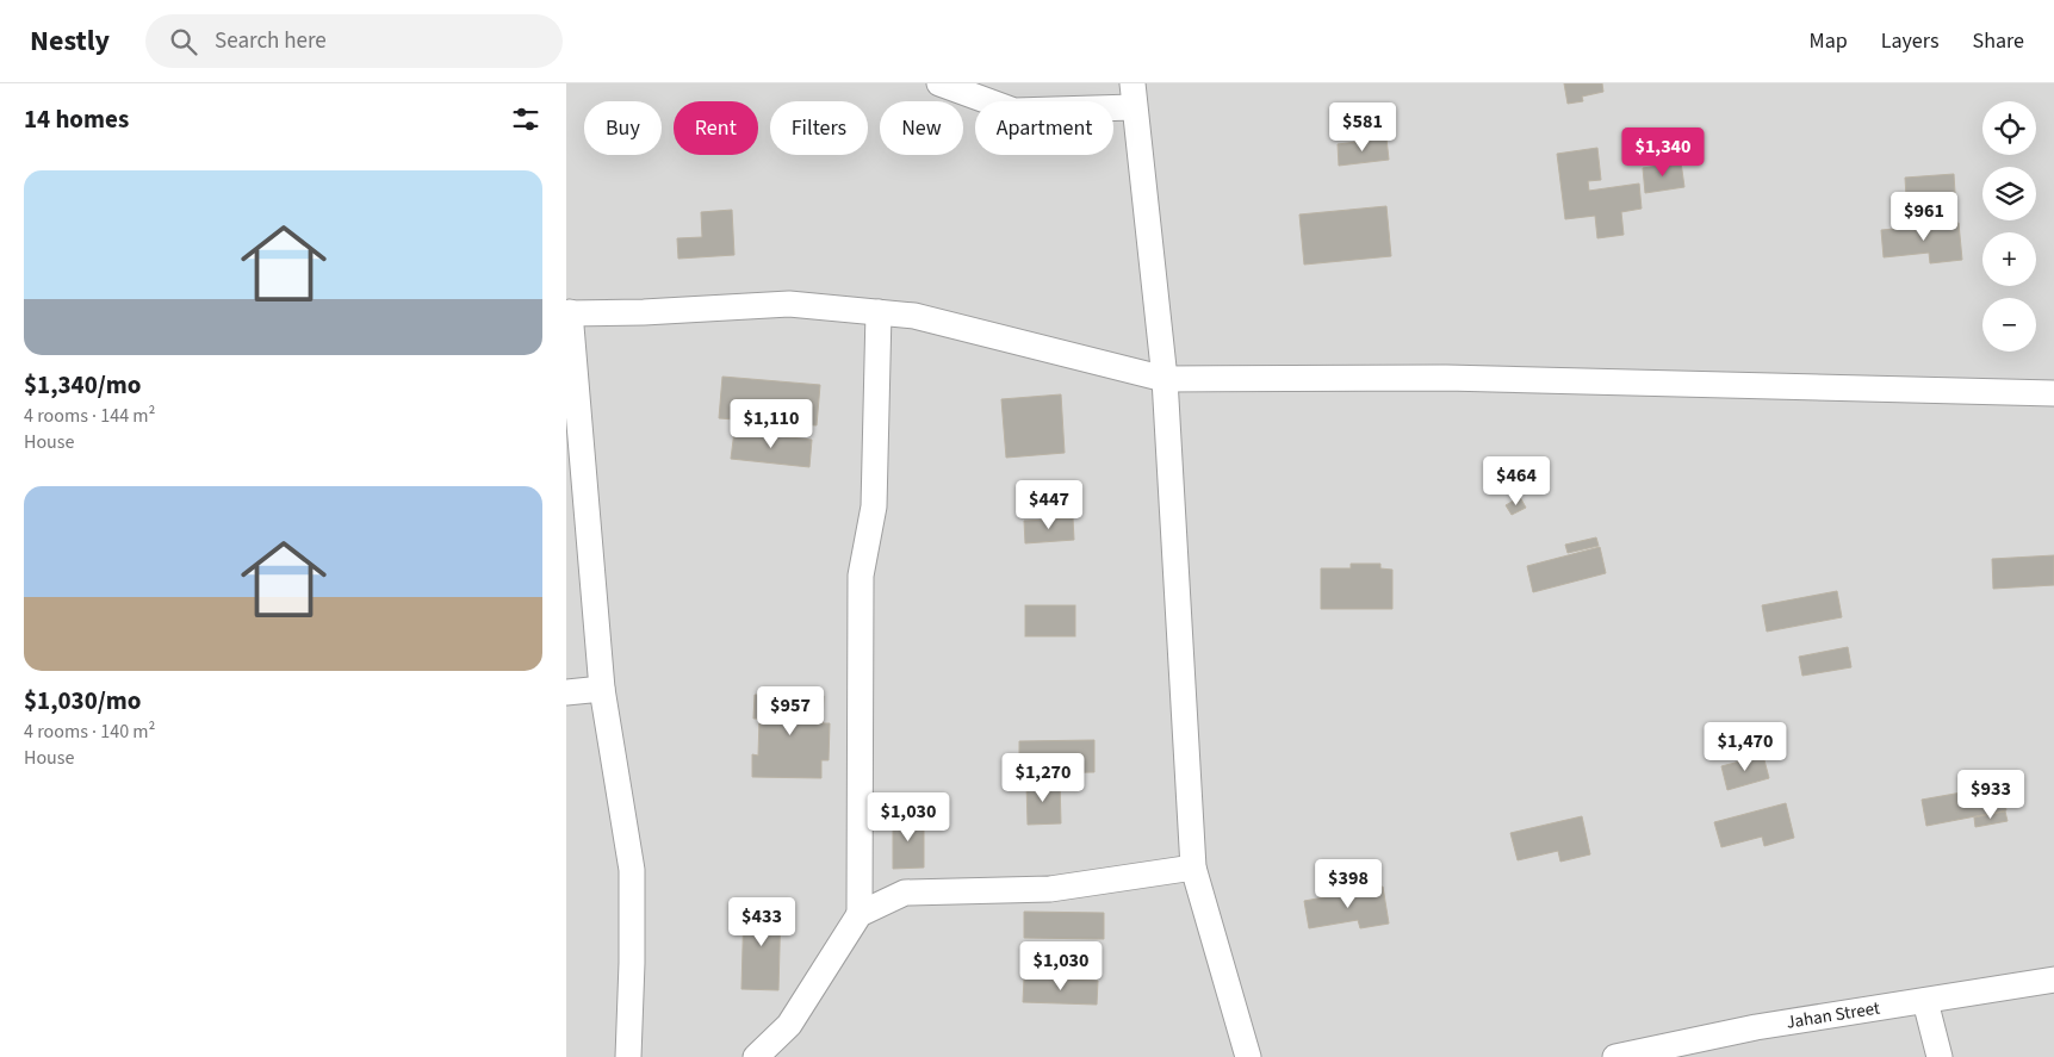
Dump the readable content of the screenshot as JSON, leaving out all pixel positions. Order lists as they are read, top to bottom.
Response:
{
  "streets": {
    "street": ["Jahan Street"]
  },
  "page": {
    "header": "Nestly",
    "search": "Search here",
    "nav": ["Map", "Layers", "Share"],
    "heading": "14 homes",
    "map_buttons": ["+", "−"],
    "chip": [
      "Buy",
      "Rent",
      "Filters",
      "New",
      "Apartment"
    ],
    "price": [
      "$581",
      "$1,340",
      "$961",
      "$1,110",
      "$464",
      "$447",
      "$957",
      "$1,470",
      "$1,270",
      "$933",
      "$1,030",
      "$398",
      "$433",
      "$1,030"
    ],
    "list": [
      {
        "name": "$1,340/mo",
        "note": "4 rooms · 144 m² · House"
      },
      {
        "name": "$1,030/mo",
        "note": "4 rooms · 140 m² · House"
      }
    ]
  }
}
